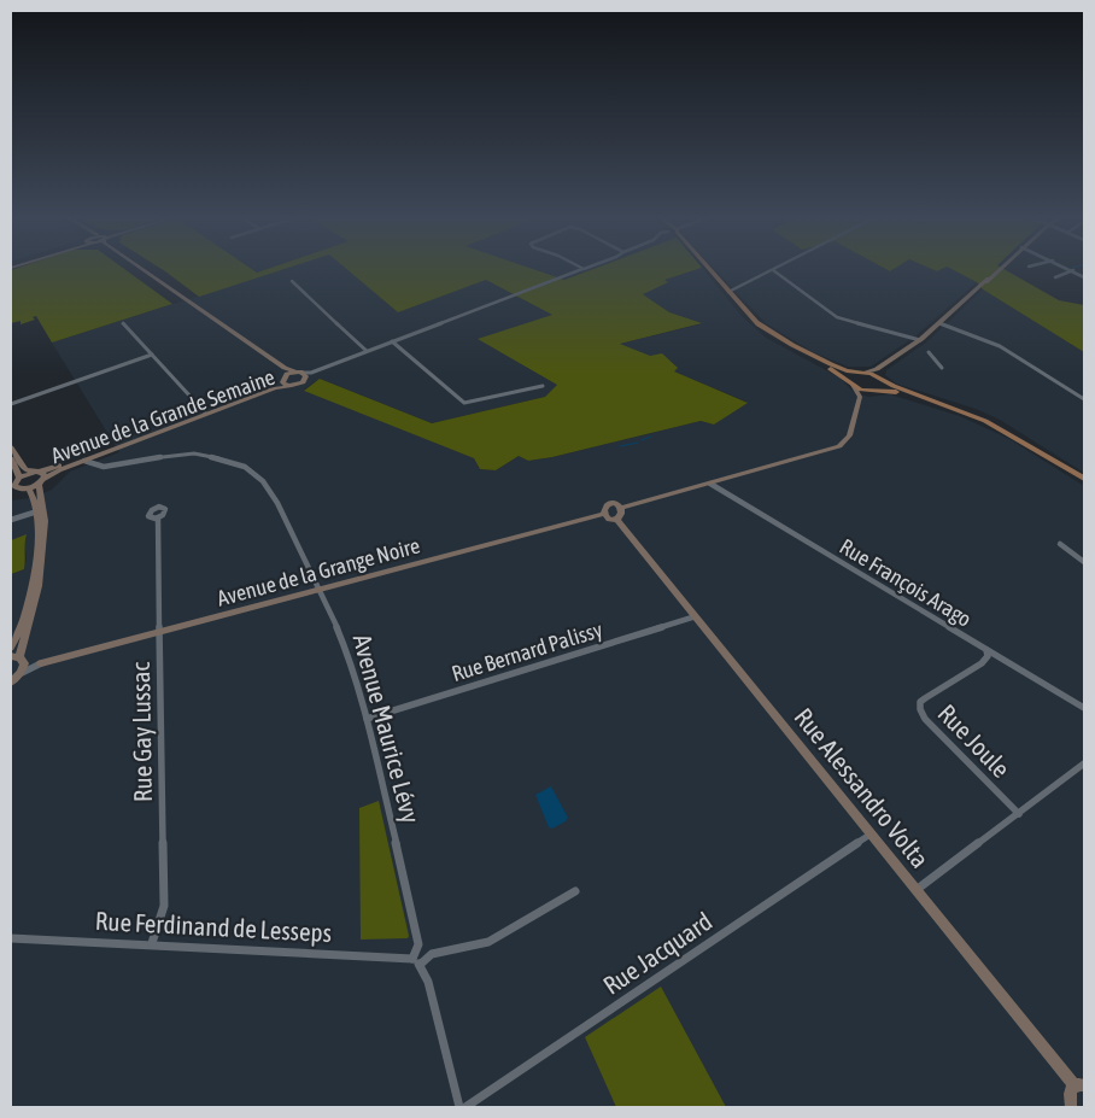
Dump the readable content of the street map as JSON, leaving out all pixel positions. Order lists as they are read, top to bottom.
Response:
{
  "streets": {
    "main road": ["Avenue de la Grande Semaine", "Avenue de la Grange Noire", "Rue Alessandro Volta"],
    "street": [
      "Rue François Arago",
      "Rue Bernard Palissy",
      "Avenue Maurice Lévy",
      "Rue Gay Lussac",
      "Rue Joule",
      "Rue Ferdinand de Lesseps",
      "Rue Jacquard"
    ]
  },
  "crossings": [
    ["Avenue de la Grande Semaine", "Avenue Maurice Lévy"],
    ["Avenue de la Grange Noire", "Avenue Maurice Lévy"],
    ["Avenue de la Grange Noire", "Rue Gay Lussac"],
    ["Avenue de la Grange Noire", "Rue Alessandro Volta"],
    ["Rue François Arago", "Rue Joule"],
    ["Rue Bernard Palissy", "Avenue Maurice Lévy"],
    ["Rue Bernard Palissy", "Rue Alessandro Volta"],
    ["Avenue Maurice Lévy", "Rue Ferdinand de Lesseps"],
    ["Rue Gay Lussac", "Rue Ferdinand de Lesseps"],
    ["Rue Alessandro Volta", "Rue Jacquard"]
  ]
}
